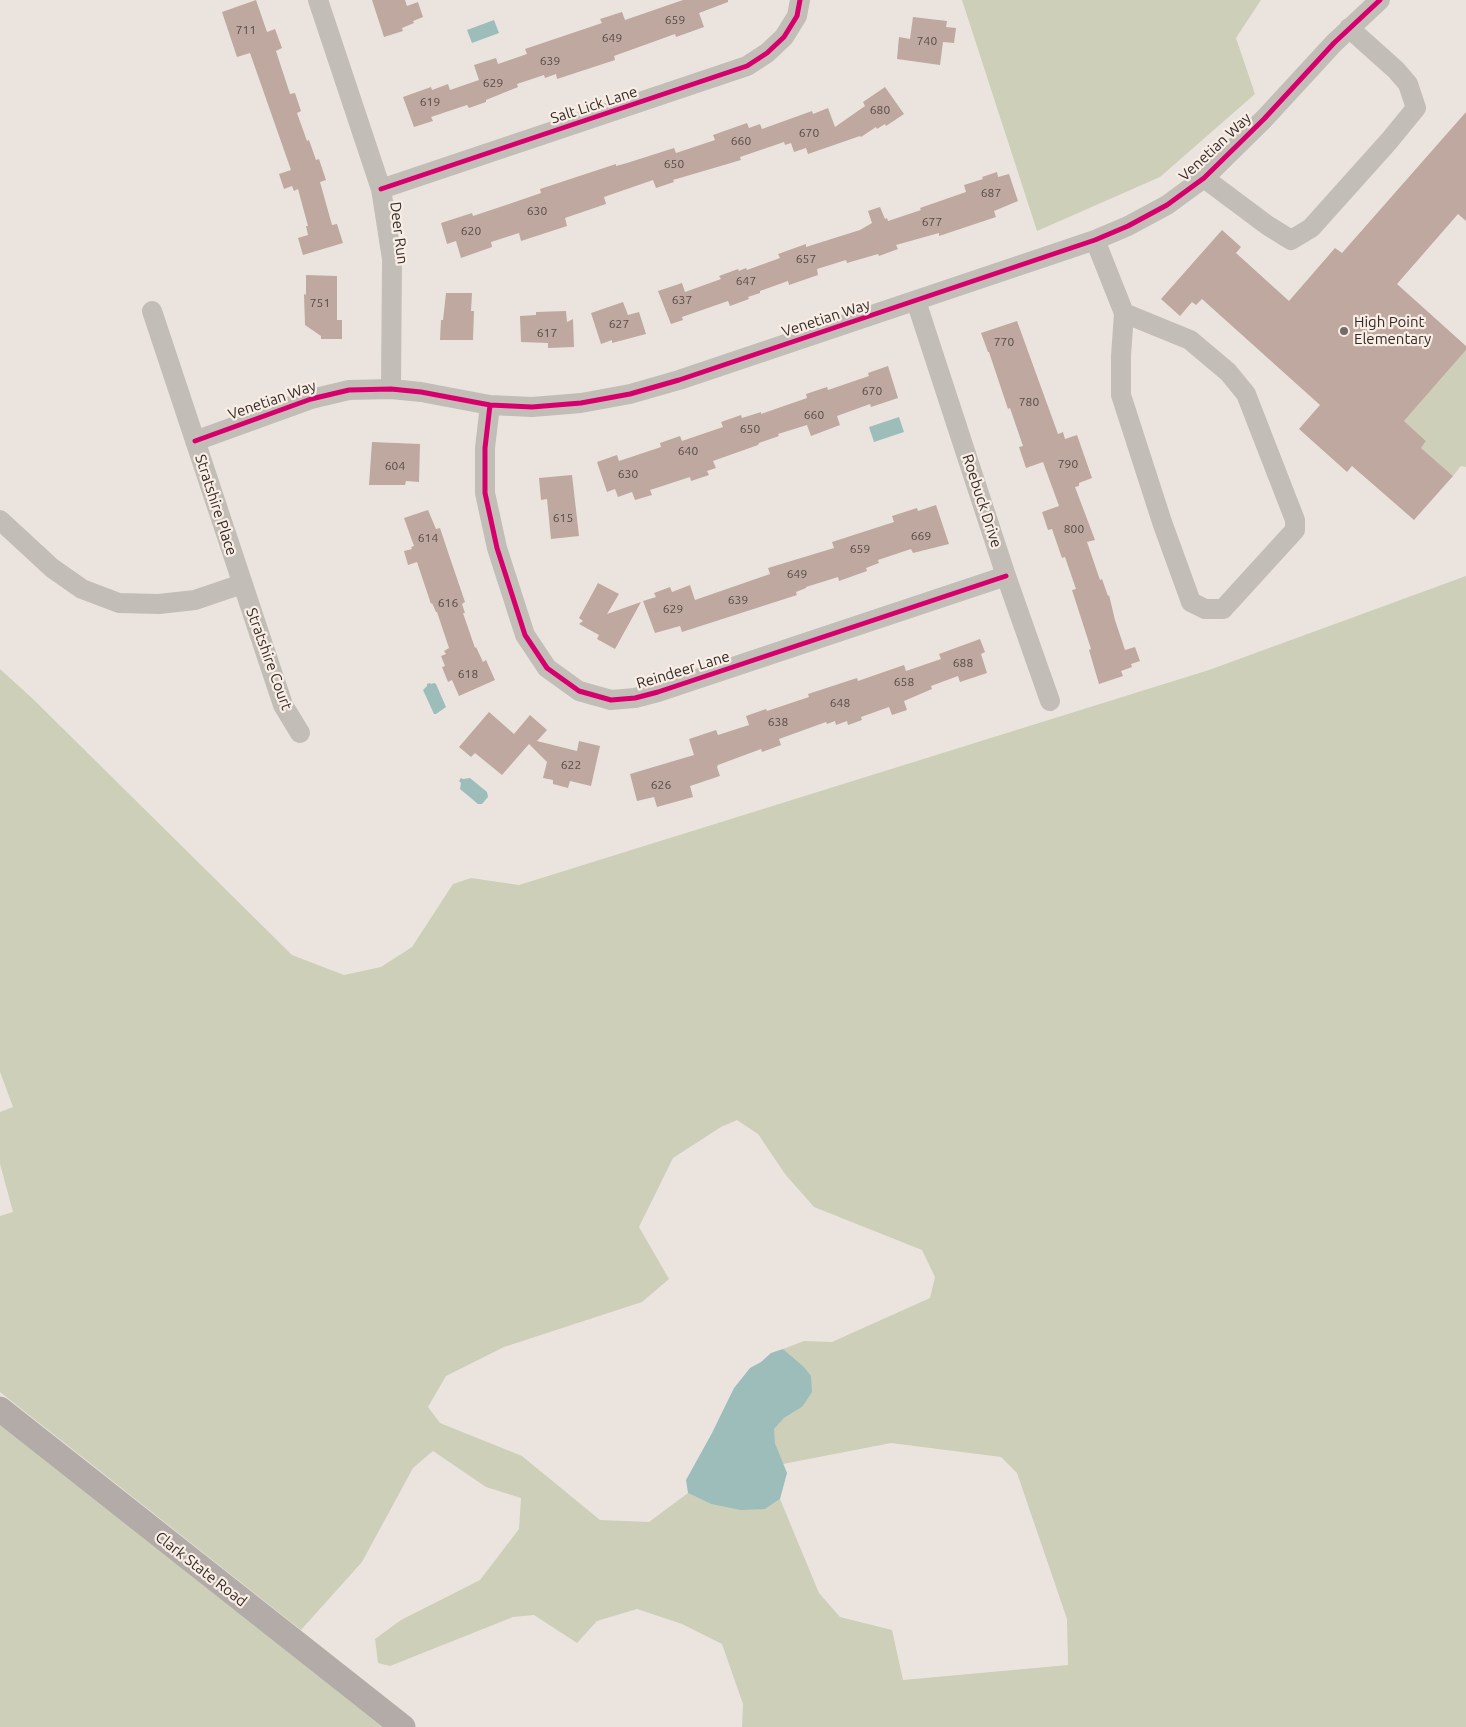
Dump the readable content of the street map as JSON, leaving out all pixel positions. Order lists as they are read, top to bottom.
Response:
{
  "streets": {
    "main road": ["Clark State Road"],
    "street": [
      "Salt Lick Lane",
      "Venetian Way",
      "Deer Run",
      "Roebuck Drive",
      "Stratshire Place",
      "Stratshire Court",
      "Reindeer Lane"
    ]
  },
  "crossings": [
    ["Salt Lick Lane", "Deer Run"],
    ["Venetian Way", "Deer Run"],
    ["Venetian Way", "Roebuck Drive"],
    ["Venetian Way", "Stratshire Place"],
    ["Venetian Way", "Reindeer Lane"],
    ["Roebuck Drive", "Reindeer Lane"],
    ["Stratshire Place", "Stratshire Court"]
  ],
  "places": ["High Point Elementary"],
  "house_numbers": [
    "659",
    "711",
    "649",
    "740",
    "639",
    "629",
    "619",
    "680",
    "670",
    "660",
    "650",
    "687",
    "630",
    "677",
    "620",
    "657",
    "647",
    "637",
    "751",
    "627",
    "617",
    "770",
    "670",
    "780",
    "660",
    "650",
    "640",
    "790",
    "604",
    "630",
    "615",
    "800",
    "669",
    "614",
    "659",
    "649",
    "639",
    "616",
    "629",
    "688",
    "618",
    "658",
    "648",
    "638",
    "622",
    "626"
  ]
}
